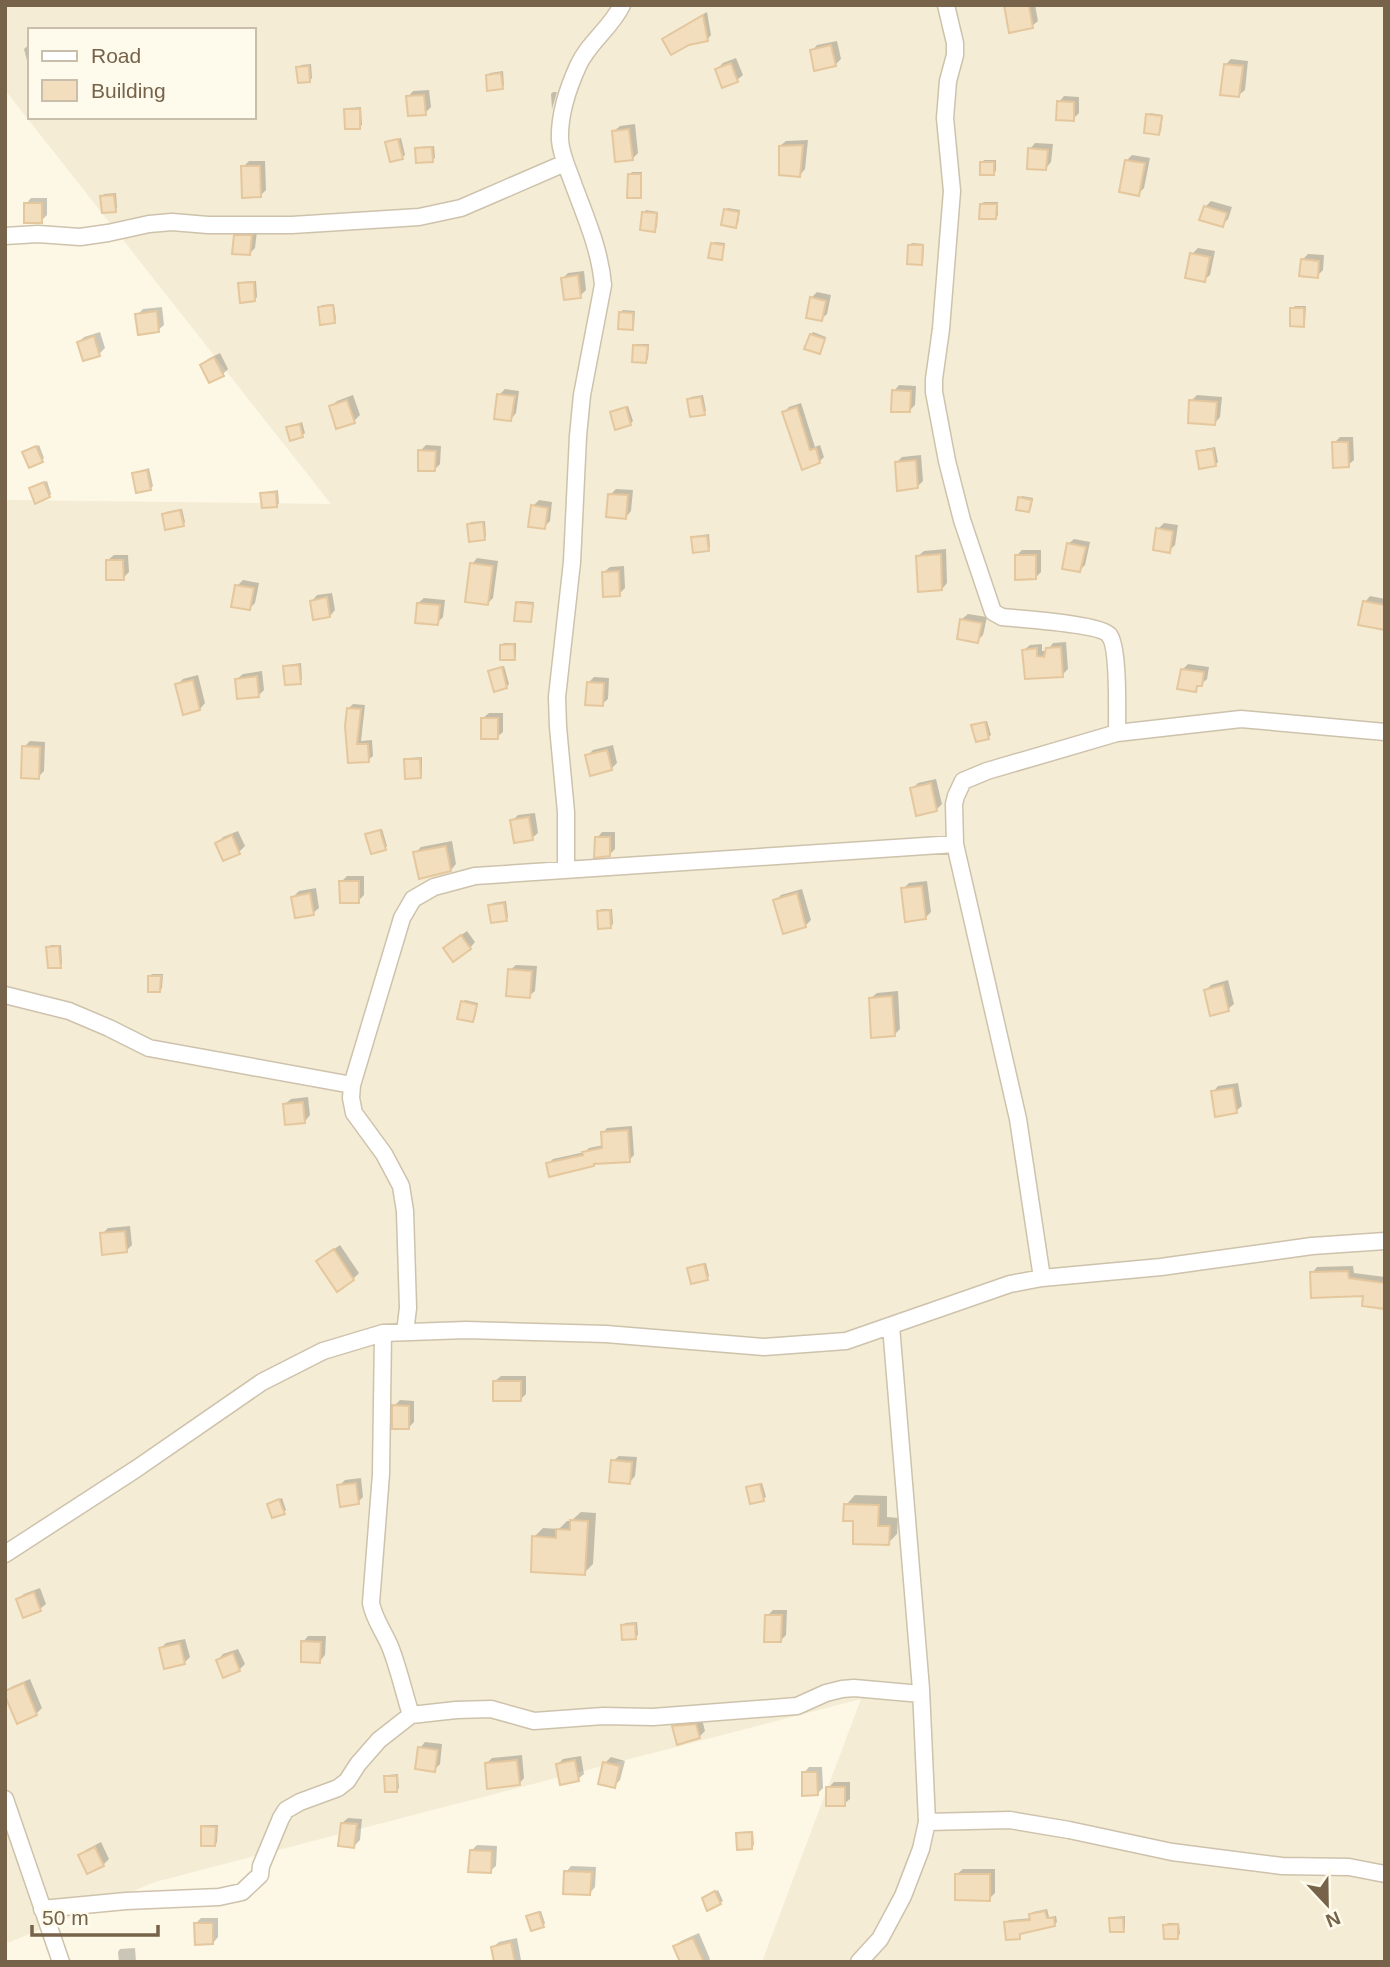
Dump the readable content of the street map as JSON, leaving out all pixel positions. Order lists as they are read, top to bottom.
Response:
{
  "legend": ["Road", "Building"],
  "scale_bar": "50 m",
  "north": "bottom"
}
